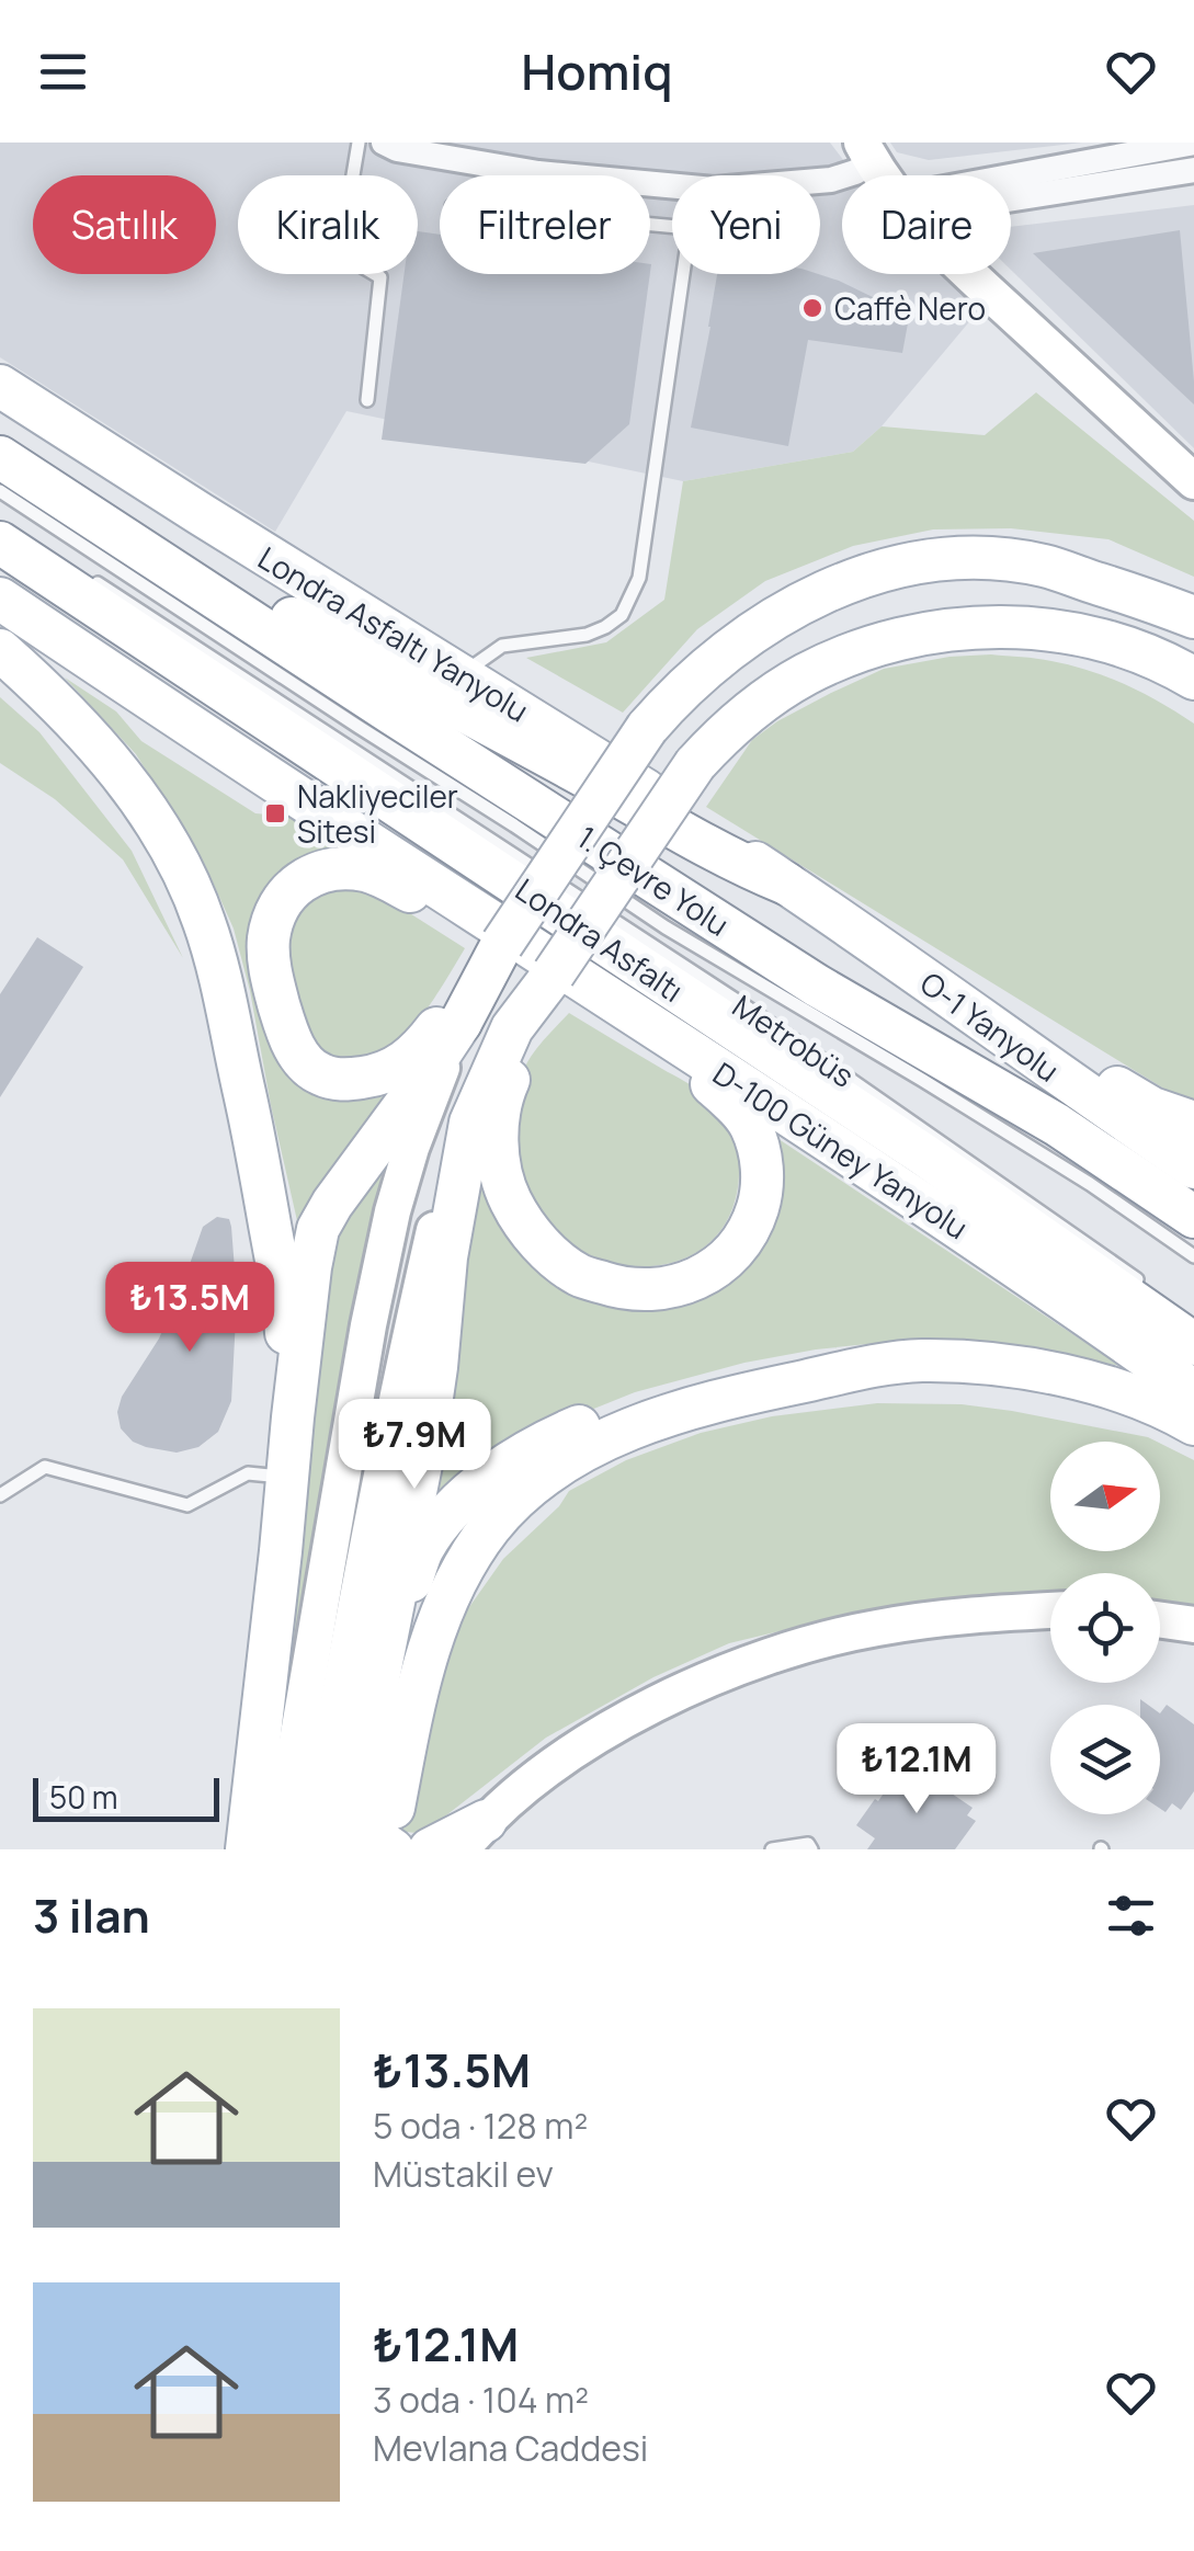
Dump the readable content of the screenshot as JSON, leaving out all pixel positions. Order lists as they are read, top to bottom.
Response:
{
  "streets": {
    "main road": [
      "Londra Asfaltı Yanyolu",
      "1. Çevre Yolu",
      "Londra Asfaltı",
      "O-1 Yanyolu",
      "D-100 Güney Yanyolu"
    ],
    "lane": ["Metrobüs"]
  },
  "crossings": [
    ["Londra Asfaltı Yanyolu", "O-1 Yanyolu"]
  ],
  "places": {
    "other": ["Caffè Nero"],
    "transit": ["Nakliyeciler Sitesi"]
  },
  "scale_bar": "50 m",
  "north": "right",
  "page": {
    "header": "Homiq",
    "chip": [
      "Satılık",
      "Kiralık",
      "Filtreler",
      "Yeni",
      "Daire"
    ],
    "price": ["₺13.5M", "₺7.9M", "₺12.1M"],
    "scale": "50 m",
    "heading": "3 ilan",
    "list": [
      {
        "name": "₺13.5M",
        "note": "5 oda · 128 m² · Müstakil ev"
      },
      {
        "name": "₺12.1M",
        "note": "3 oda · 104 m² · Mevlana Caddesi"
      }
    ]
  }
}
